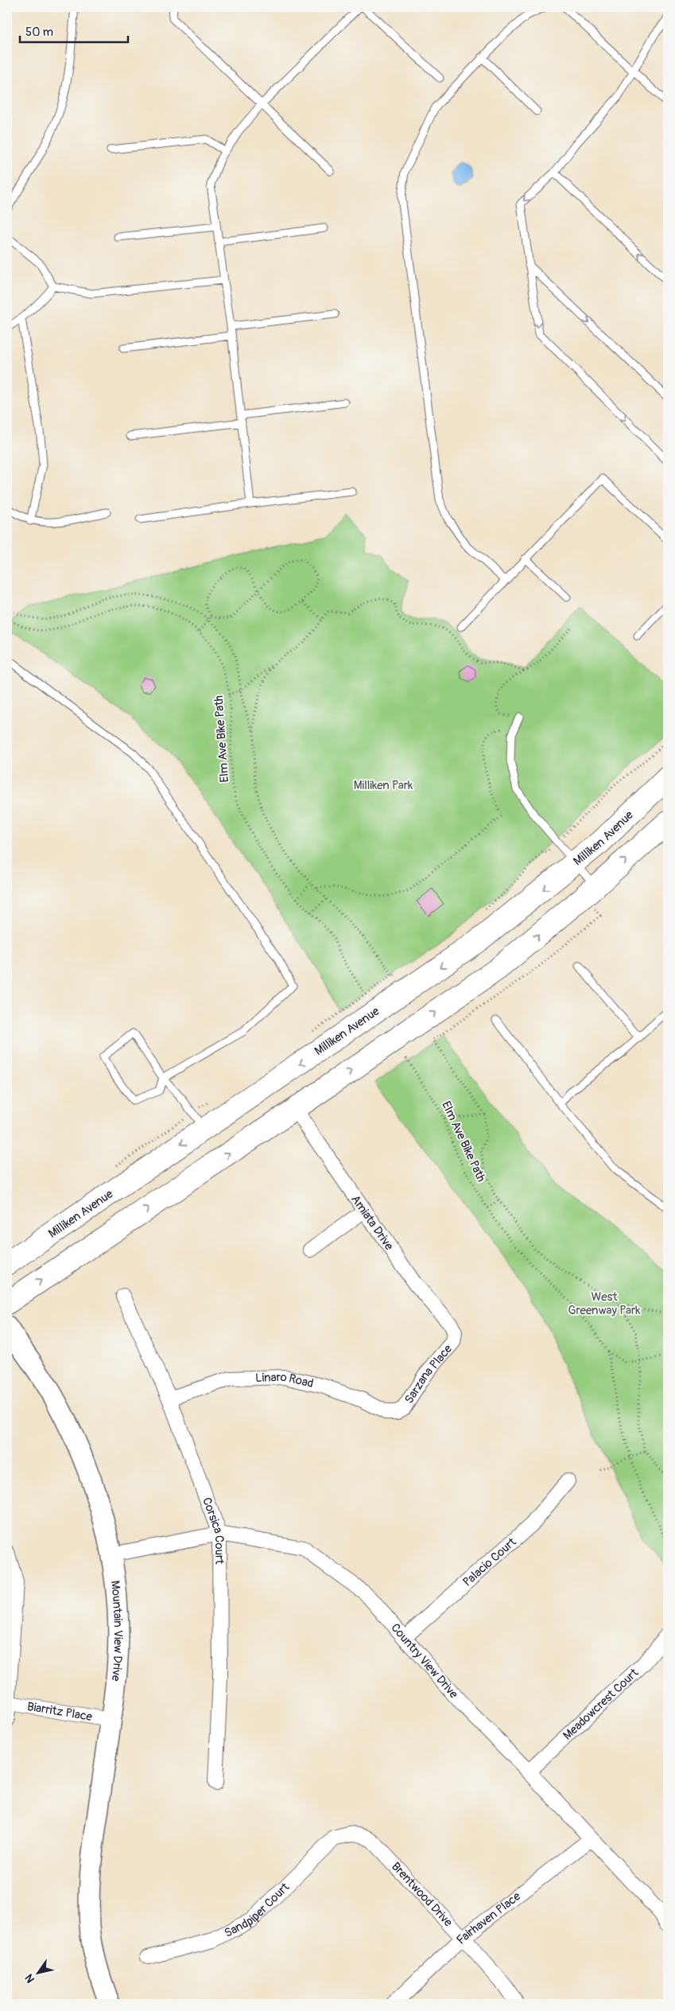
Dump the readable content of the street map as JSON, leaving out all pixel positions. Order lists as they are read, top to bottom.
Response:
{
  "streets": {
    "main road": ["Milliken Avenue"],
    "street": [
      "Amiata Drive",
      "Sarzana Place",
      "Linaro Road",
      "Corsica Court",
      "Palacio Court",
      "Mountain View Drive",
      "Country View Drive",
      "Meadowcrest Court",
      "Biarritz Place",
      "Brentwood Drive",
      "Sandpiper Court",
      "Fairhaven Place"
    ],
    "path": ["Elm Ave Bike Path"]
  },
  "crossings": [
    ["Amiata Drive", "Sarzana Place"],
    ["Sarzana Place", "Linaro Road"],
    ["Linaro Road", "Corsica Court"],
    ["Corsica Court", "Country View Drive"],
    ["Palacio Court", "Country View Drive"],
    ["Mountain View Drive", "Country View Drive"],
    ["Mountain View Drive", "Biarritz Place"],
    ["Country View Drive", "Meadowcrest Court"],
    ["Country View Drive", "Fairhaven Place"],
    ["Brentwood Drive", "Sandpiper Court"],
    ["Brentwood Drive", "Fairhaven Place"]
  ],
  "parks": ["Milliken Park", "West Greenway Park"],
  "scale_bar": "50 m",
  "north": "bottom left"
}
